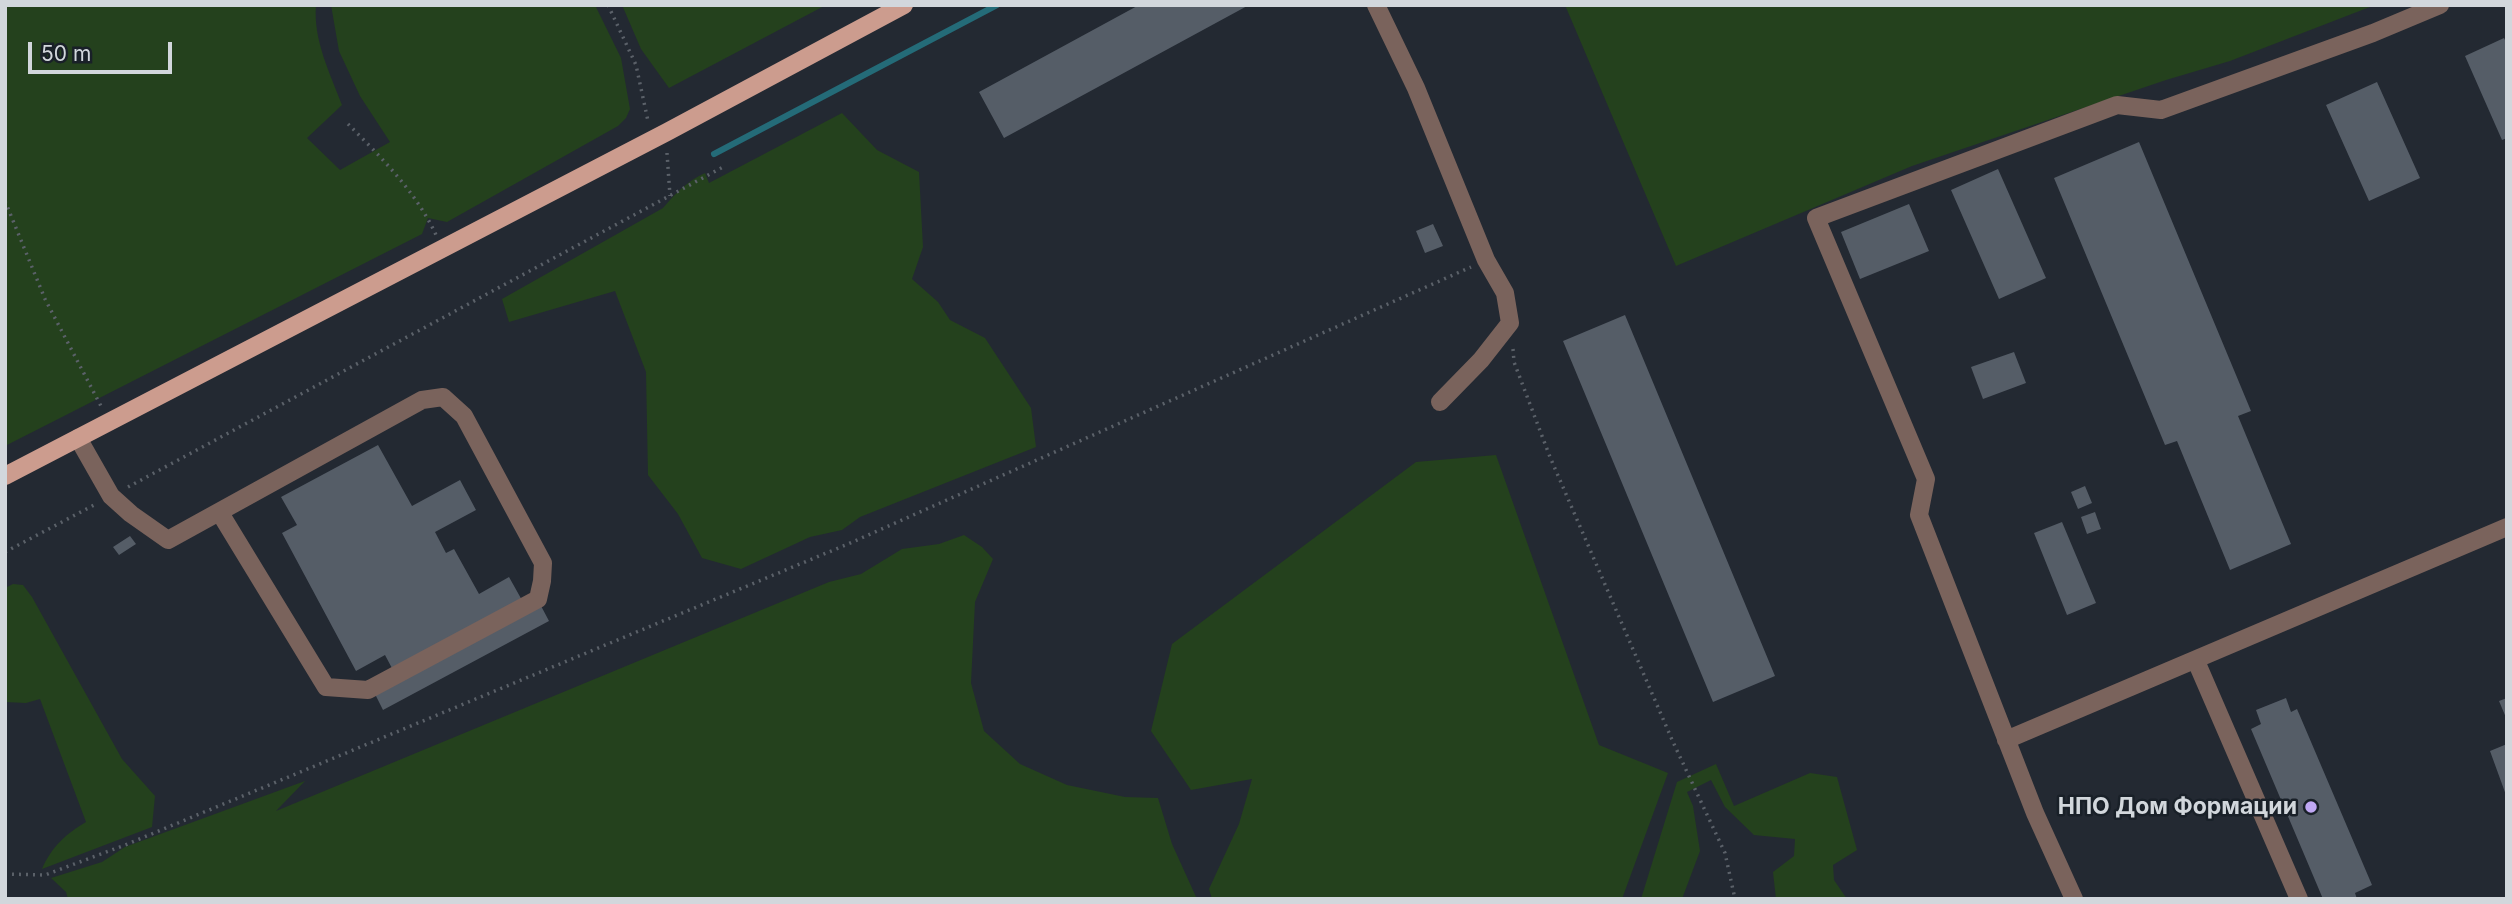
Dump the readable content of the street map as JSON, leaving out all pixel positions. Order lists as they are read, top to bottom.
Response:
{
  "places": ["НПО Дом Формации"],
  "scale_bar": "50 m"
}
